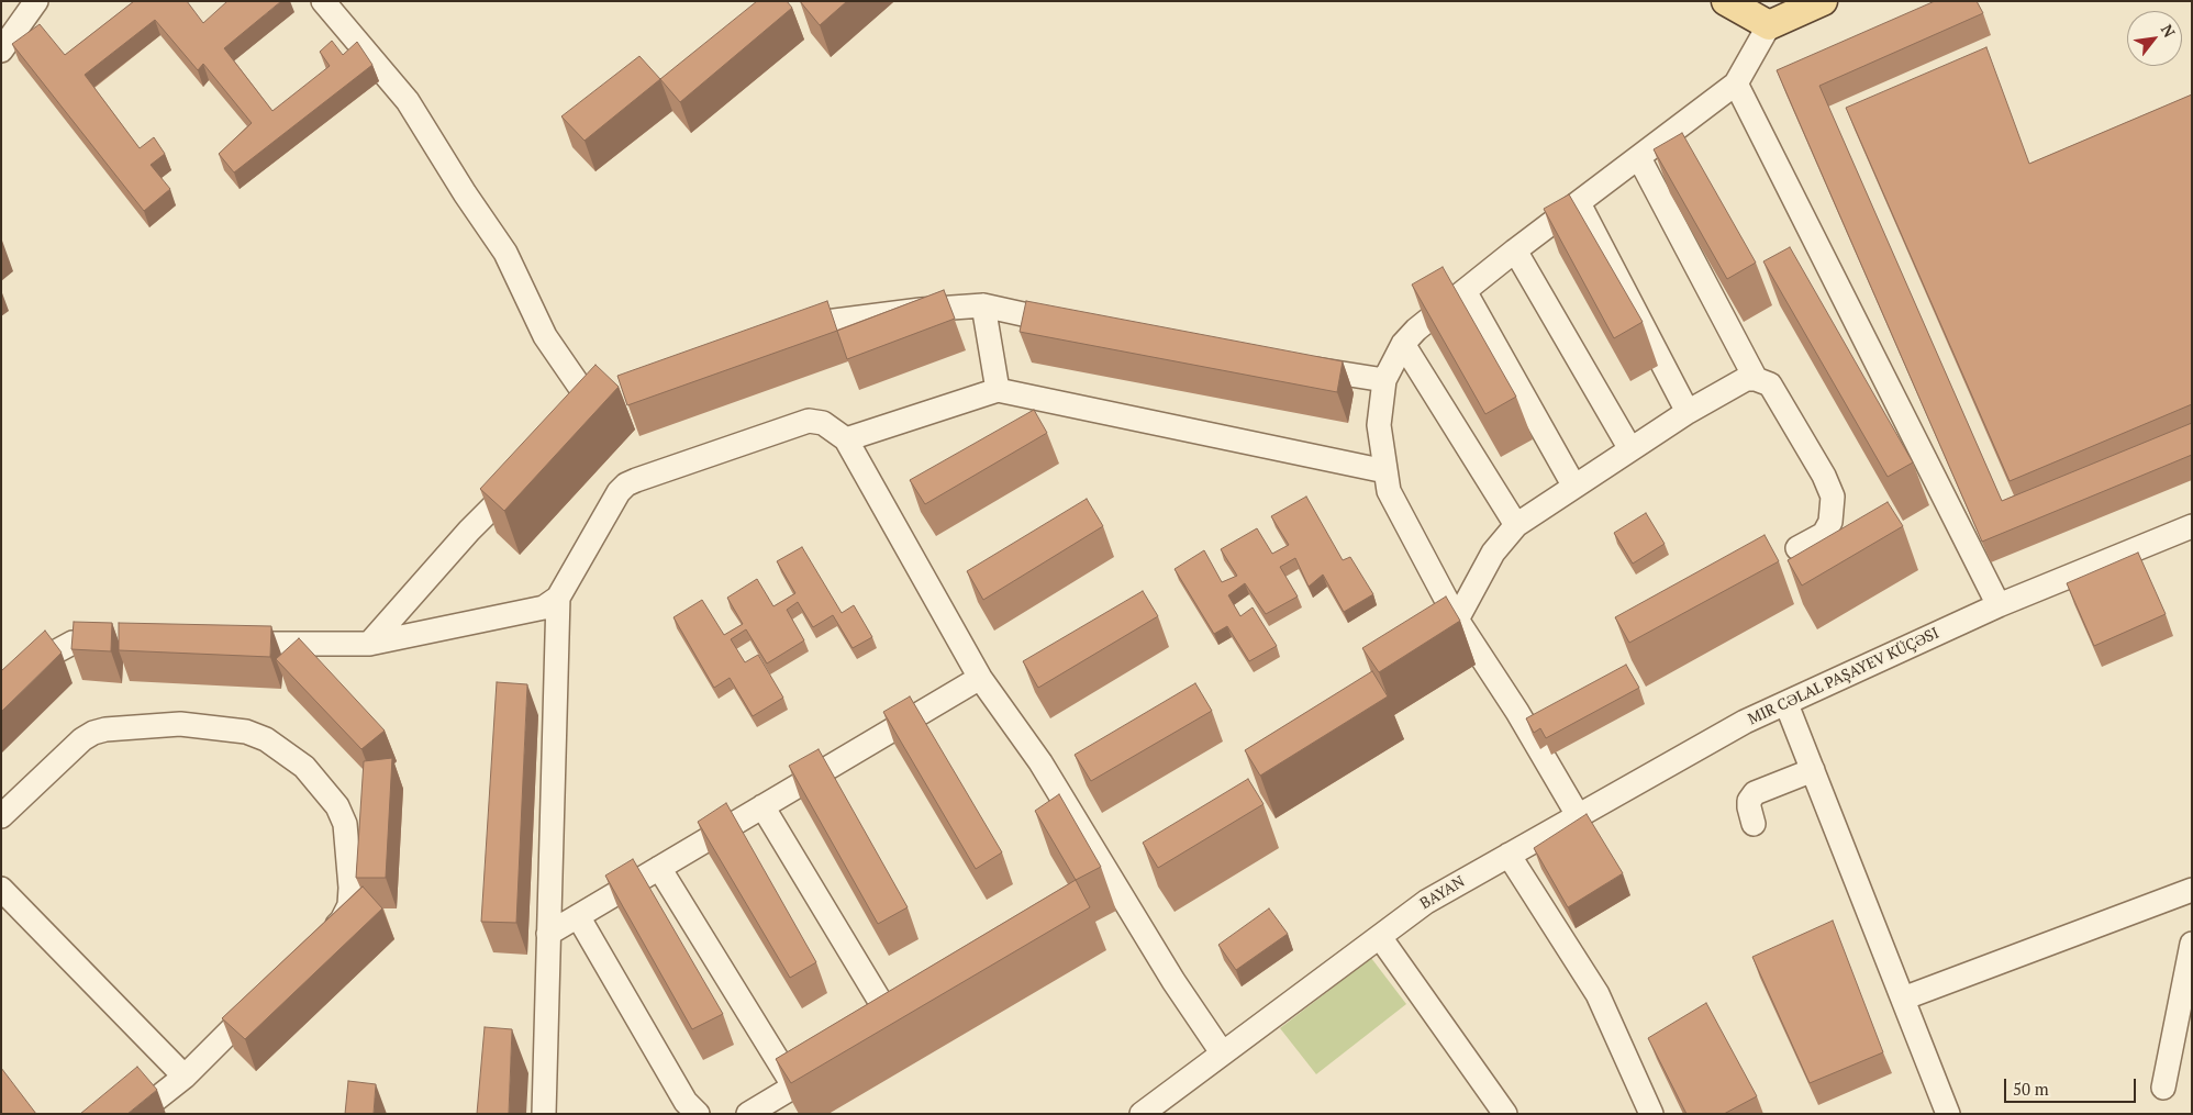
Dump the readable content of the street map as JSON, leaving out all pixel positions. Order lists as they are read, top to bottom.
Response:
{
  "streets": {
    "street": ["MIR CƏLAL PAŞAYEV KÜÇƏSI", "BAYAN"]
  },
  "crossings": [
    ["MIR CƏLAL PAŞAYEV KÜÇƏSI", "BAYAN"]
  ],
  "scale_bar": "50 m",
  "north": "top right"
}
